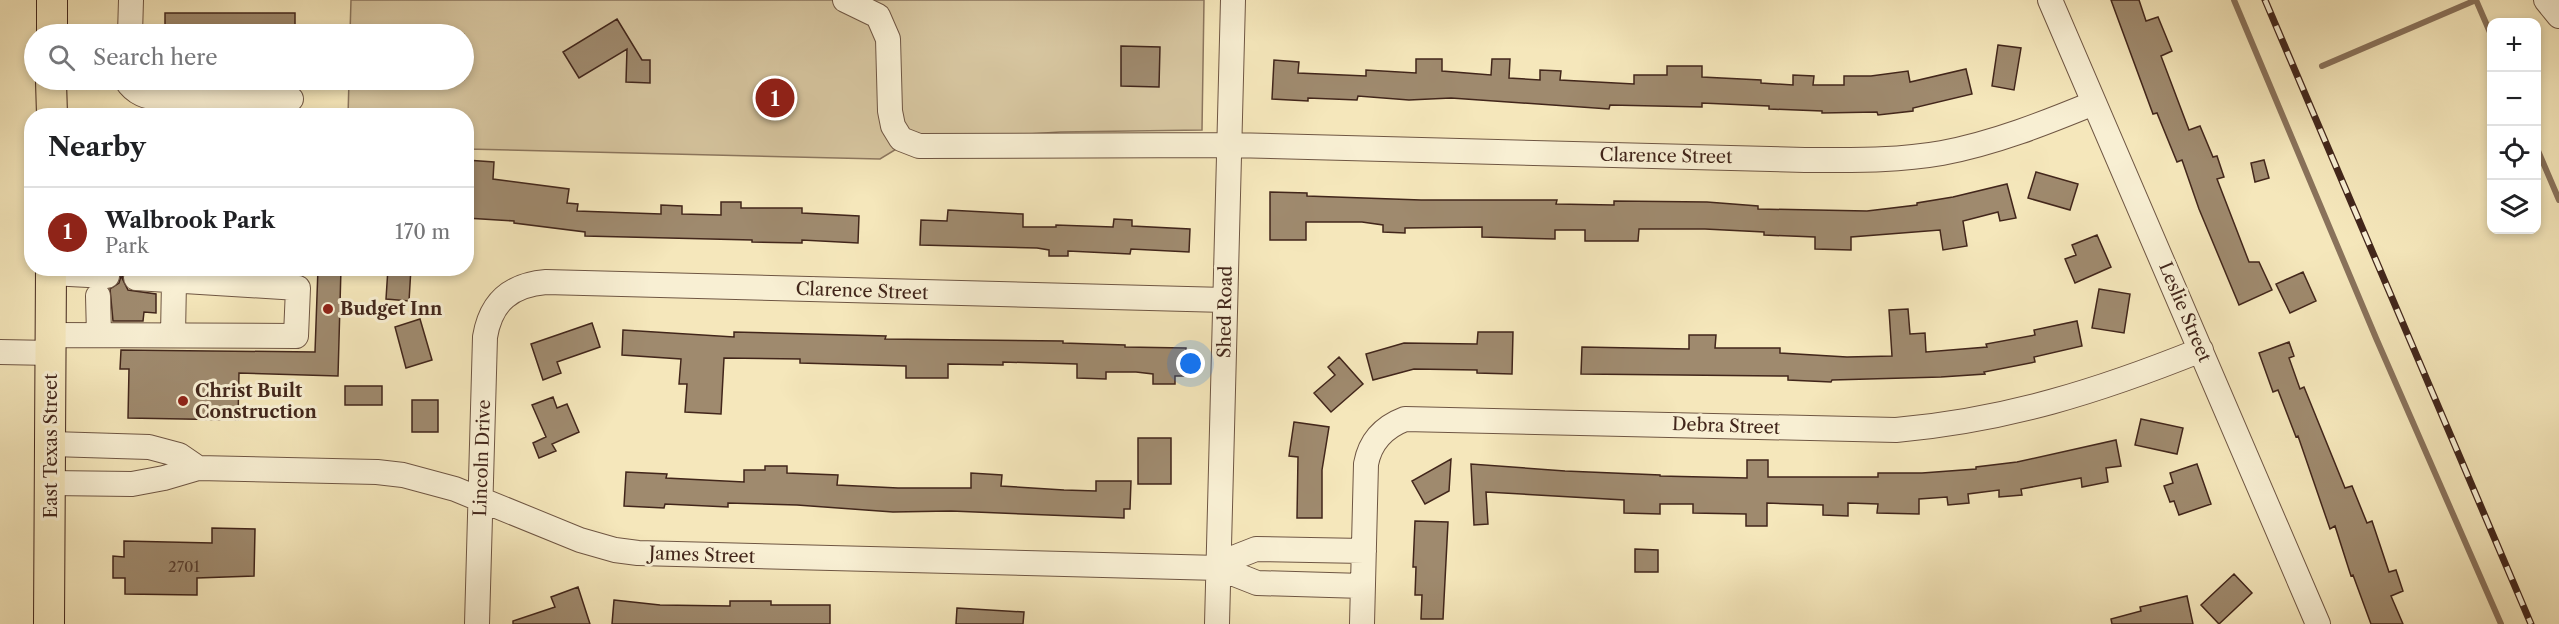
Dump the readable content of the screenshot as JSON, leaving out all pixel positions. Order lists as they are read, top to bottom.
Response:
{
  "streets": {
    "main road": ["East Texas Street"],
    "street": [
      "Clarence Street",
      "Shed Road",
      "Leslie Street",
      "Debra Street",
      "Lincoln Drive",
      "James Street"
    ]
  },
  "crossings": [
    ["Clarence Street", "Shed Road"],
    ["Clarence Street", "Leslie Street"],
    ["Clarence Street", "Lincoln Drive"],
    ["Shed Road", "James Street"],
    ["Leslie Street", "Debra Street"],
    ["Debra Street", "James Street"],
    ["East Texas Street", "James Street"],
    ["Lincoln Drive", "James Street"]
  ],
  "places": ["Budget Inn", "Christ Built Construction"],
  "house_numbers": ["2701"],
  "page": {
    "map_buttons": ["+", "−"],
    "search": "Search here",
    "pins": "1",
    "heading": "Nearby",
    "list": [
      {
        "mark": "1",
        "name": "Walbrook Park",
        "note": "Park",
        "value": "170 m"
      }
    ]
  }
}
